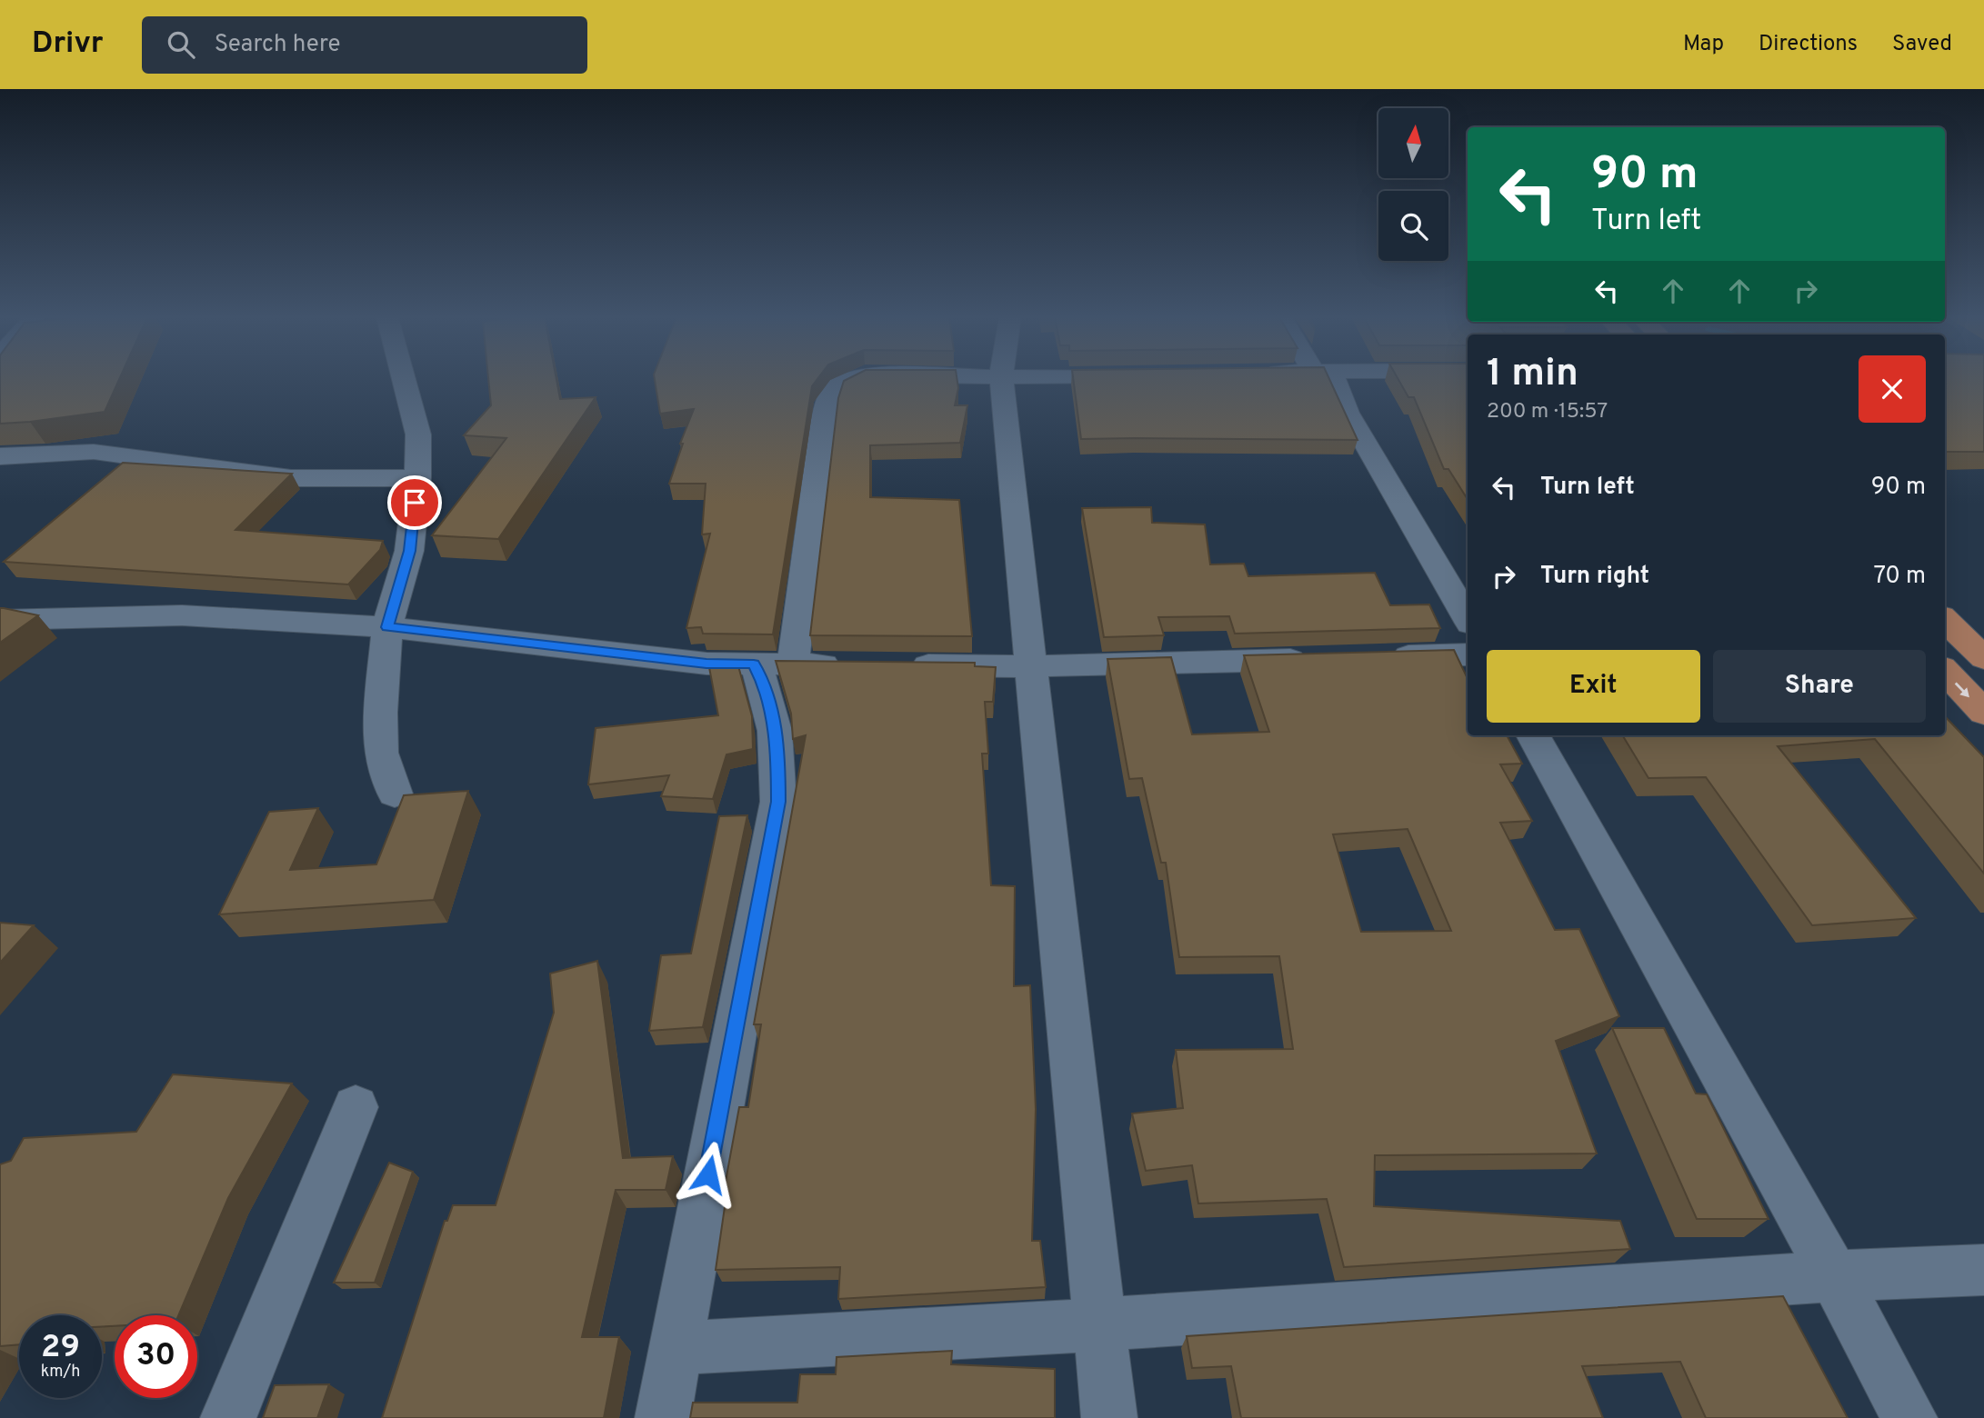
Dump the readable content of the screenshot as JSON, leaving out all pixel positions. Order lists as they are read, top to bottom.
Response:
{
  "north": "top",
  "page": {
    "header": "Drivr",
    "search": "Search here",
    "nav": ["Map", "Directions", "Saved"],
    "turn": ["90 m", "Turn left"],
    "heading": ["1 min", "200 m · 15:57"],
    "list": [
      {
        "name": "Turn left",
        "value": "90 m"
      },
      {
        "name": "Turn right",
        "value": "70 m"
      }
    ],
    "buttons": ["Exit", "Share"],
    "speed": "29 km/h",
    "limit": "30"
  }
}
